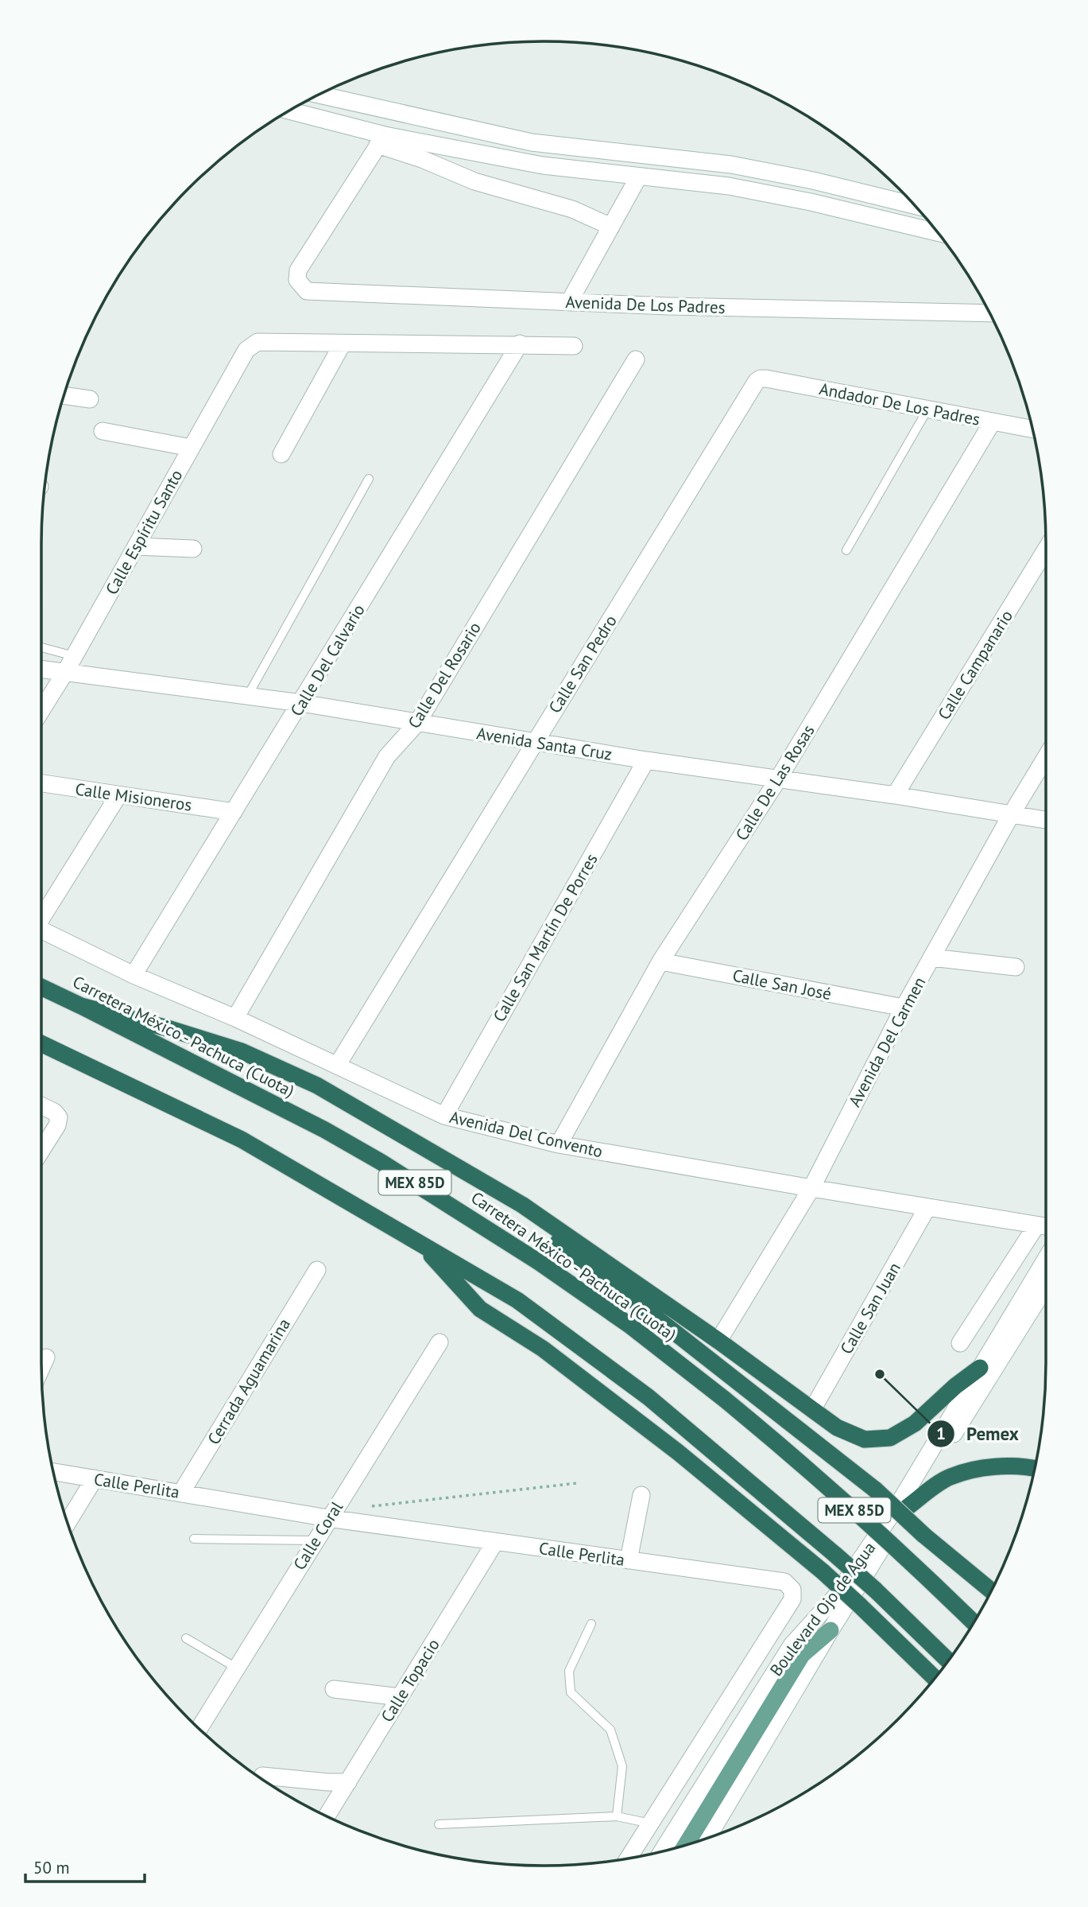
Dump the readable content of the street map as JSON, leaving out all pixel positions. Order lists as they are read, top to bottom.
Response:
{
  "streets": {
    "highway": ["Carretera México - Pachuca (Cuota)", "MEX 85D"],
    "street": [
      "Avenida De Los Padres",
      "Andador De Los Padres",
      "Calle Espíritu Santo",
      "Calle Del Calvario",
      "Calle San Pedro",
      "Calle Campanario",
      "Calle Del Rosario",
      "Avenida Santa Cruz",
      "Calle De Las Rosas",
      "Calle Misioneros",
      "Calle San Martín De Porres",
      "Calle San José",
      "Avenida Del Carmen",
      "Avenida Del Convento",
      "Calle San Juan",
      "Cerrada Aguamarina",
      "Calle Perlita",
      "Calle Coral",
      "Boulevard Ojo de Agua",
      "Calle Topacio"
    ]
  },
  "crossings": [
    ["Andador De Los Padres", "Calle San Pedro"],
    ["Andador De Los Padres", "Calle De Las Rosas"],
    ["Calle Espíritu Santo", "Avenida Santa Cruz"],
    ["Calle Del Calvario", "Avenida Santa Cruz"],
    ["Calle Del Calvario", "Calle Misioneros"],
    ["Calle Del Calvario", "Avenida Del Convento"],
    ["Calle San Pedro", "Avenida Santa Cruz"],
    ["Calle San Pedro", "Avenida Del Convento"],
    ["Calle Campanario", "Avenida Santa Cruz"],
    ["Calle Del Rosario", "Avenida Santa Cruz"],
    ["Calle Del Rosario", "Avenida Del Convento"],
    ["Avenida Santa Cruz", "Calle De Las Rosas"],
    ["Avenida Santa Cruz", "Calle San Martín De Porres"],
    ["Avenida Santa Cruz", "Avenida Del Carmen"],
    ["Calle De Las Rosas", "Calle San José"],
    ["Calle De Las Rosas", "Avenida Del Convento"],
    ["Calle San Martín De Porres", "Avenida Del Convento"],
    ["Calle San José", "Avenida Del Carmen"],
    ["Avenida Del Carmen", "Avenida Del Convento"],
    ["Avenida Del Convento", "Calle San Juan"],
    ["Cerrada Aguamarina", "Calle Perlita"],
    ["Calle Perlita", "Calle Coral"],
    ["Calle Perlita", "Calle Topacio"]
  ],
  "places": ["Pemex"],
  "scale_bar": "50 m"
}
